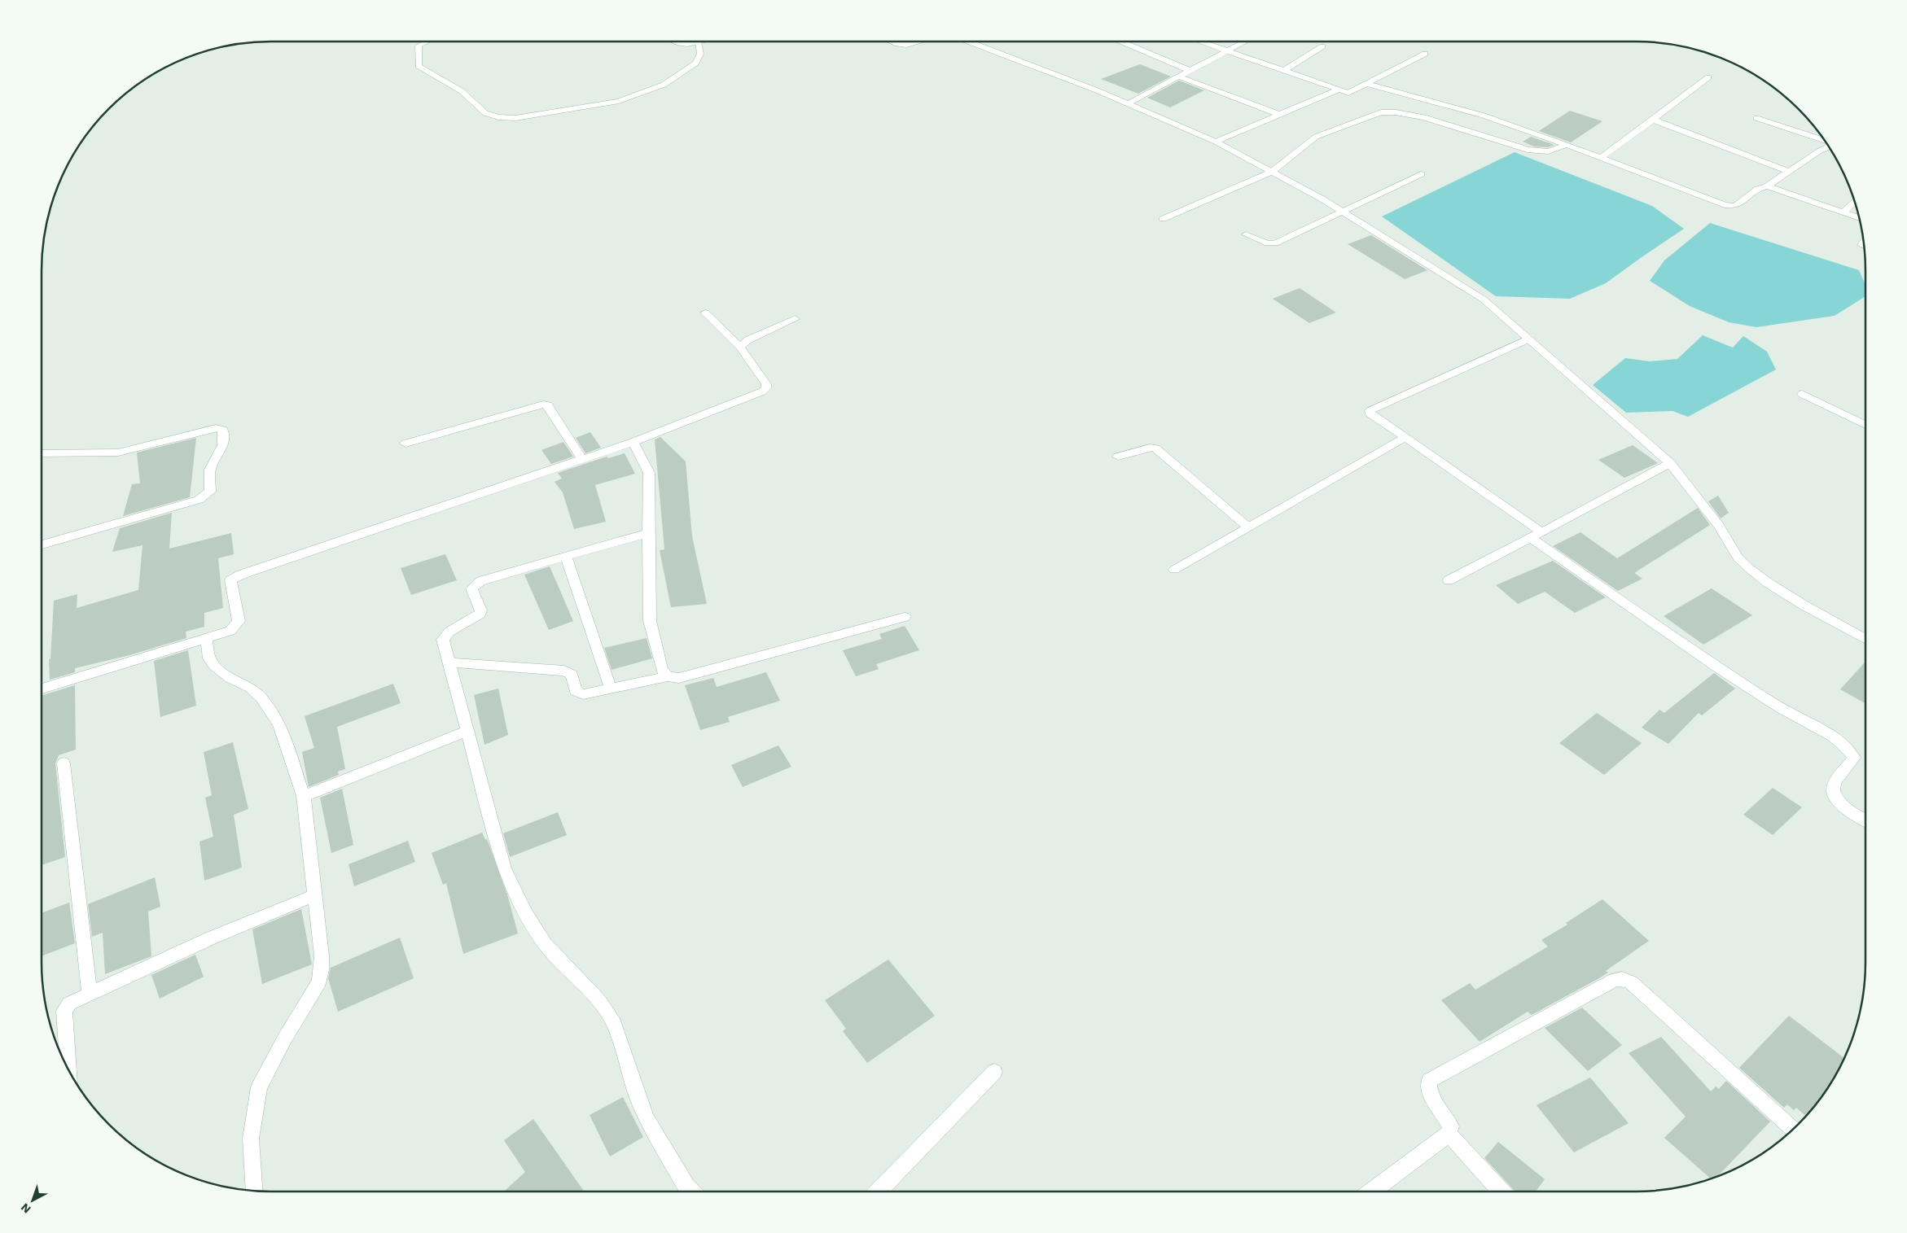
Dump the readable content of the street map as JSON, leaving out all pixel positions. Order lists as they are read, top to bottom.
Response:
{
  "north": "bottom left"
}
